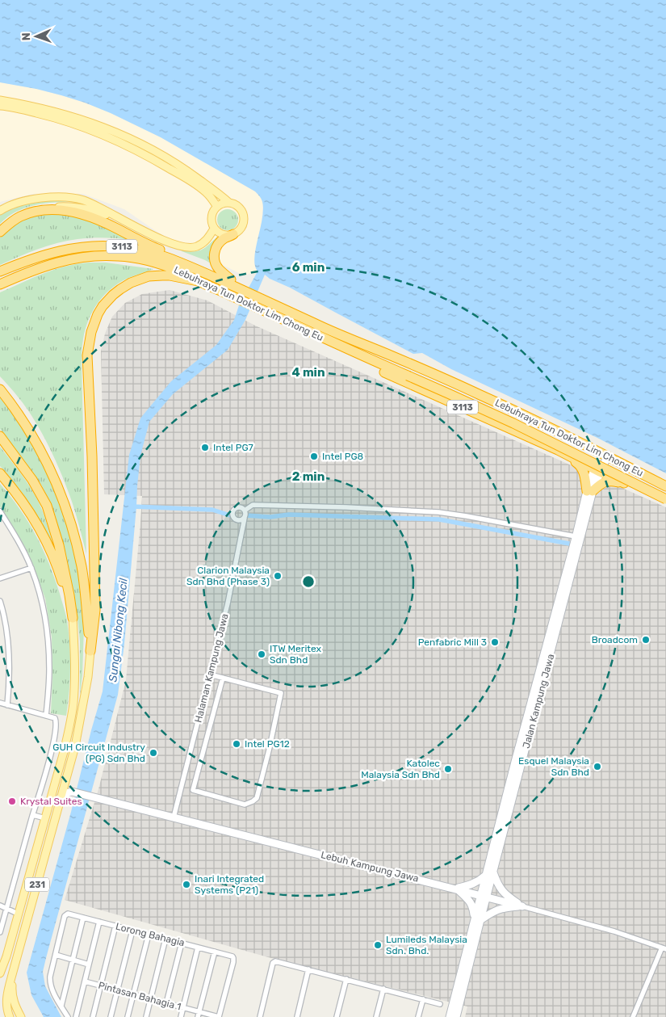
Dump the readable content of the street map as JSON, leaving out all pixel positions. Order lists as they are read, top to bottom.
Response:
{
  "streets": {
    "highway": ["3113", "Lebuhraya Tun Doktor Lim Chong Eu"],
    "main road": ["231"],
    "street": [
      "Halaman Kampung Jawa",
      "Jalan Kampung Jawa",
      "Lebuh Kampung Jawa",
      "Lorong Bahagia",
      "Pintasan Bahagia 1"
    ]
  },
  "crossings": [
    ["3113", "Lebuhraya Tun Doktor Lim Chong Eu"],
    ["Lebuhraya Tun Doktor Lim Chong Eu", "Jalan Kampung Jawa"],
    ["Halaman Kampung Jawa", "Lebuh Kampung Jawa"],
    ["Jalan Kampung Jawa", "Lebuh Kampung Jawa"],
    ["Lorong Bahagia", "Pintasan Bahagia 1"]
  ],
  "water": ["Sungai Nibong Kecil"],
  "places": [
    "Intel PG7",
    "Intel PG8",
    "Clarion Malaysia Sdn Bhd (Phase 3)",
    "Broadcom",
    "Penfabric Mill 3",
    "ITW Meritex Sdn Bhd",
    "Intel PG12",
    "GUH Circuit Industry (PG) Sdn Bhd",
    "Esquel Malaysia Sdn Bhd",
    "Katolec Malaysia Sdn Bhd",
    "Krystal Suites",
    "Inari Integrated Systems (P21)",
    "Lumileds Malaysia Sdn. Bhd."
  ],
  "north": "left",
  "rings": ["6 min", "4 min", "2 min"]
}
